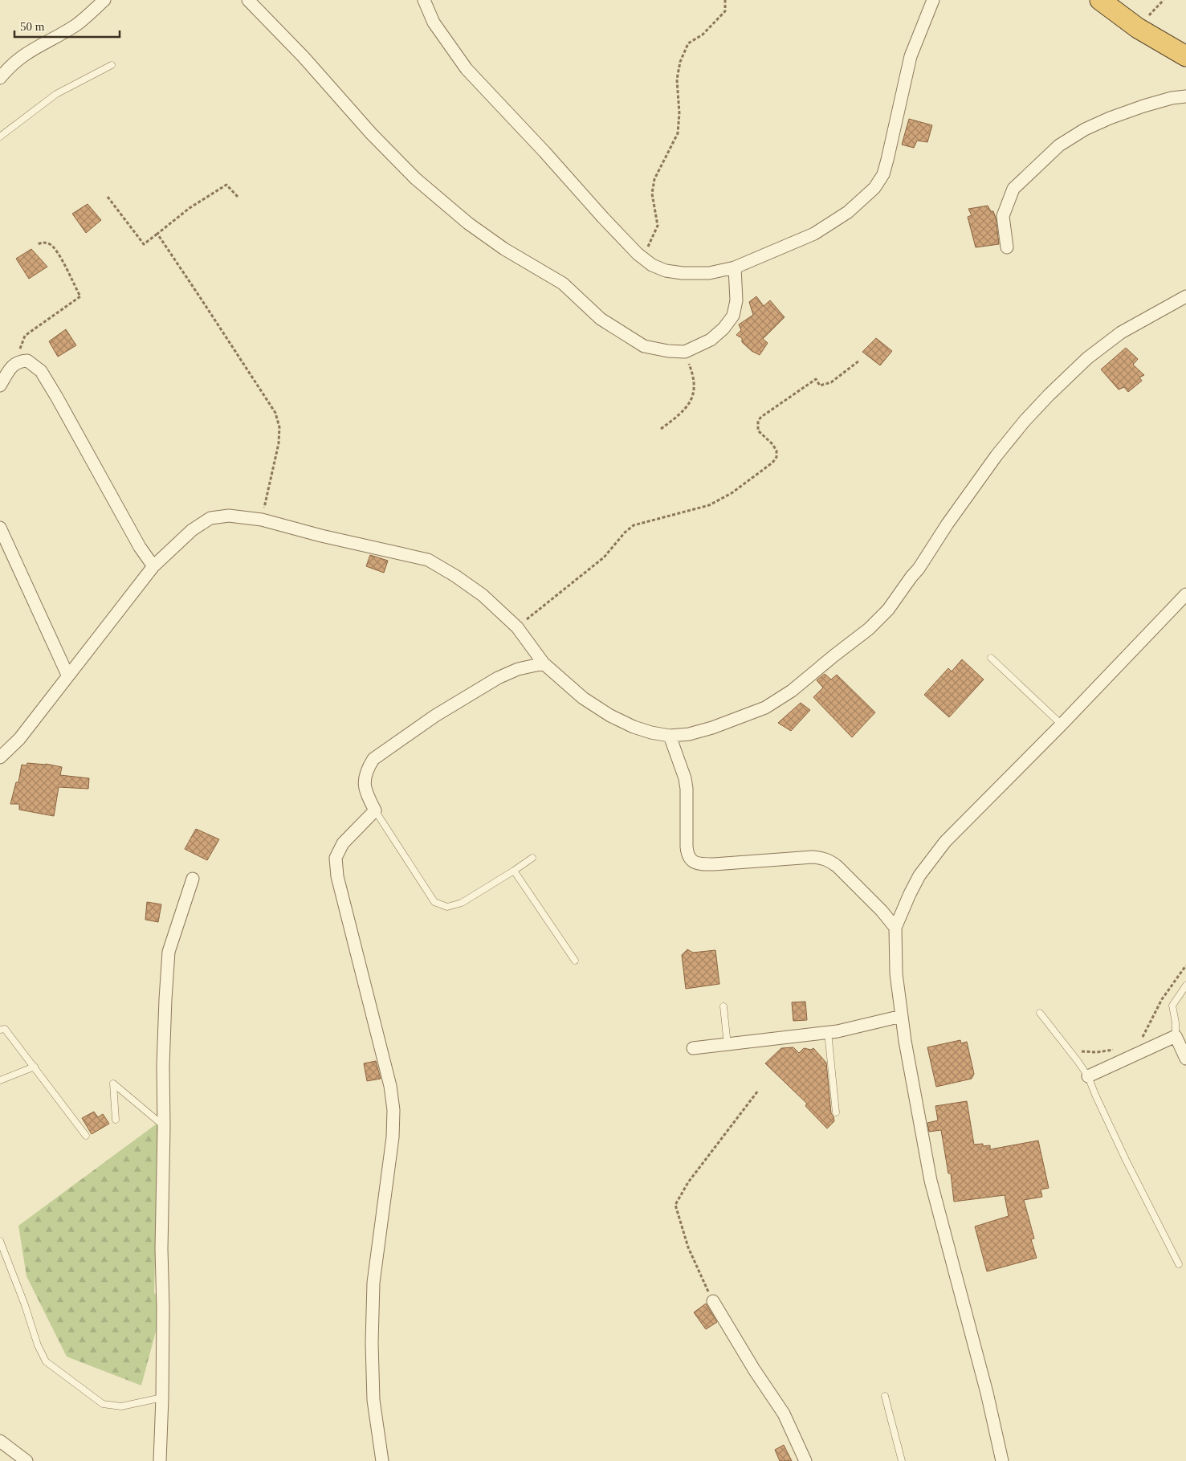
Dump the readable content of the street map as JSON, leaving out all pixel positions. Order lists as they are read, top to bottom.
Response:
{
  "scale_bar": "50 m"
}
